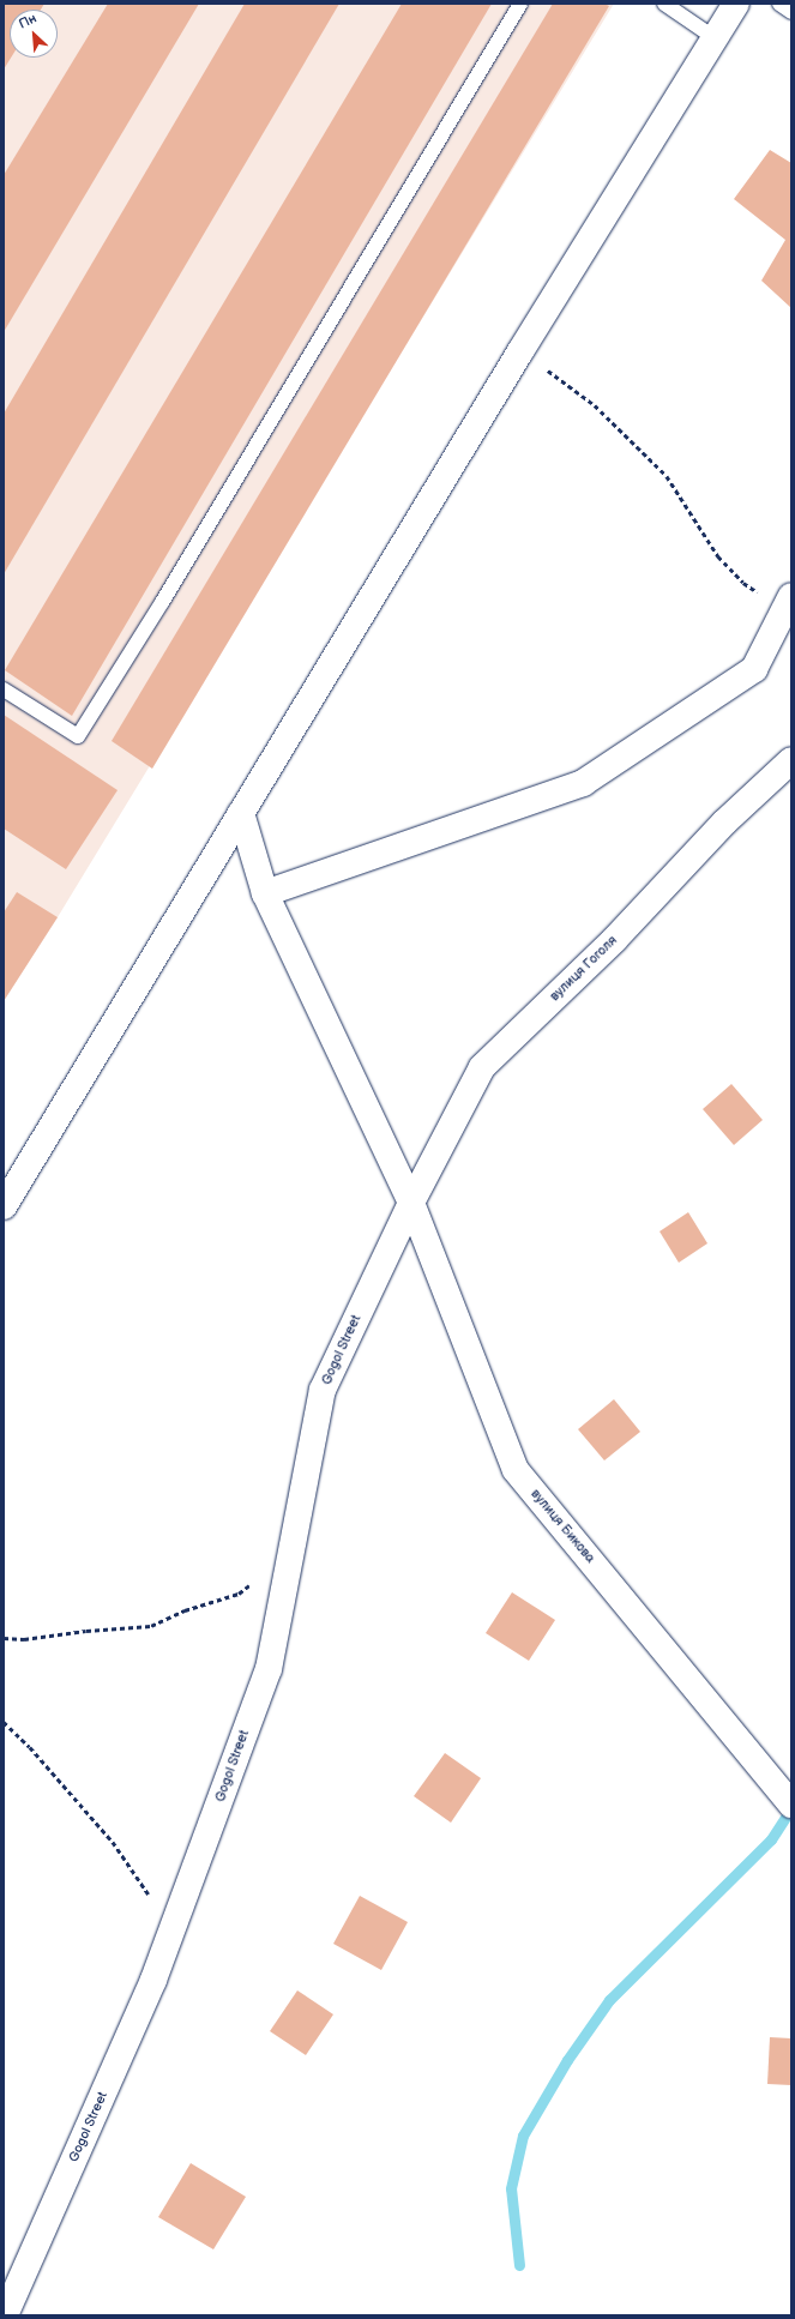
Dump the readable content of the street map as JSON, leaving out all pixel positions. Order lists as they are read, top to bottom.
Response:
{
  "streets": {
    "street": ["вулиця Гоголя", "Gogol Street", "вулиця Бикова"]
  },
  "crossings": [
    ["вулиця Гоголя", "Gogol Street"],
    ["вулиця Гоголя", "вулиця Бикова"],
    ["Gogol Street", "вулиця Бикова"]
  ],
  "north": "top left"
}
